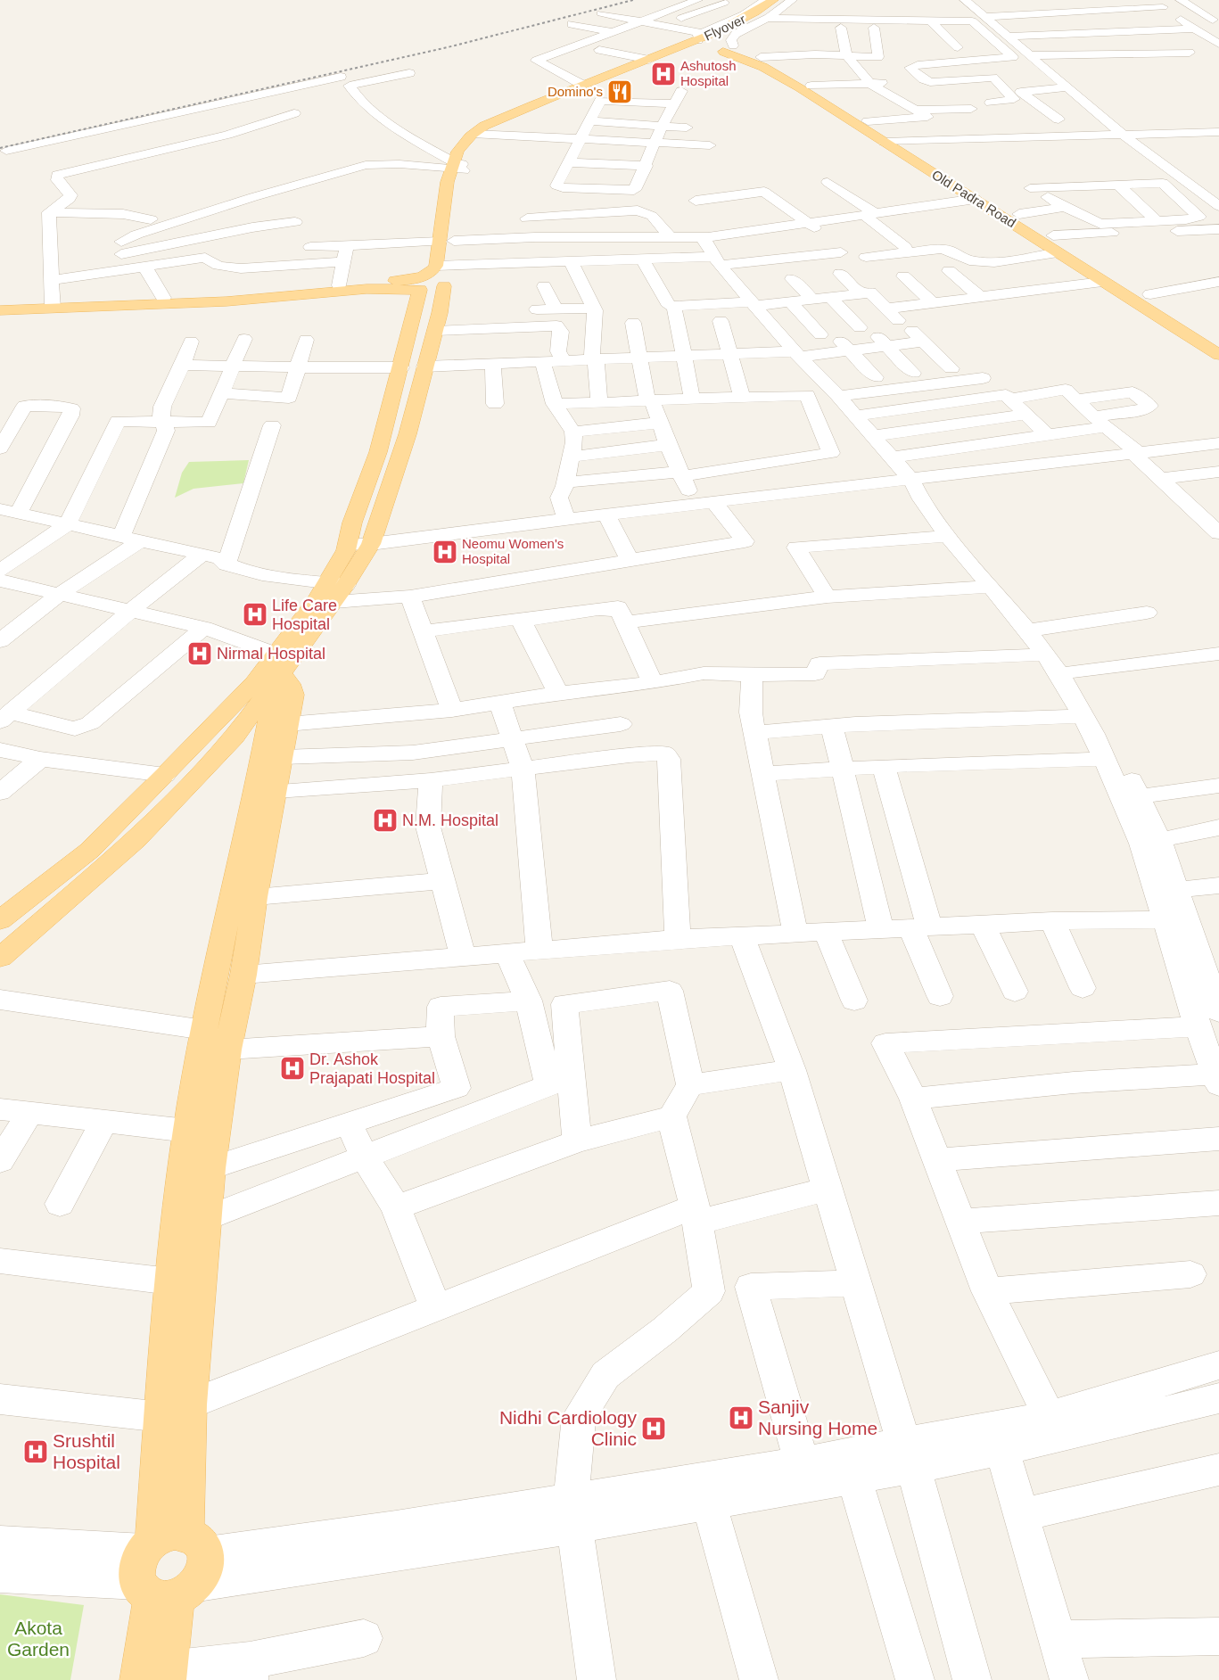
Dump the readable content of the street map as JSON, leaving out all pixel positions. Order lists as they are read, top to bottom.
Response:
{
  "streets": {
    "main road": ["Flyover", "Old Padra Road"]
  },
  "crossings": [
    ["Flyover", "Old Padra Road"]
  ],
  "parks": ["Akota Garden"],
  "places": {
    "hospital": [
      "Ashutosh Hospital",
      "Neomu Women's Hospital",
      "Life Care Hospital",
      "Nirmal Hospital",
      "N.M. Hospital",
      "Dr. Ashok Prajapati Hospital",
      "Sanjiv Nursing Home",
      "Nidhi Cardiology Clinic",
      "Srushtil Hospital"
    ],
    "restaurant": ["Domino's"]
  }
}
